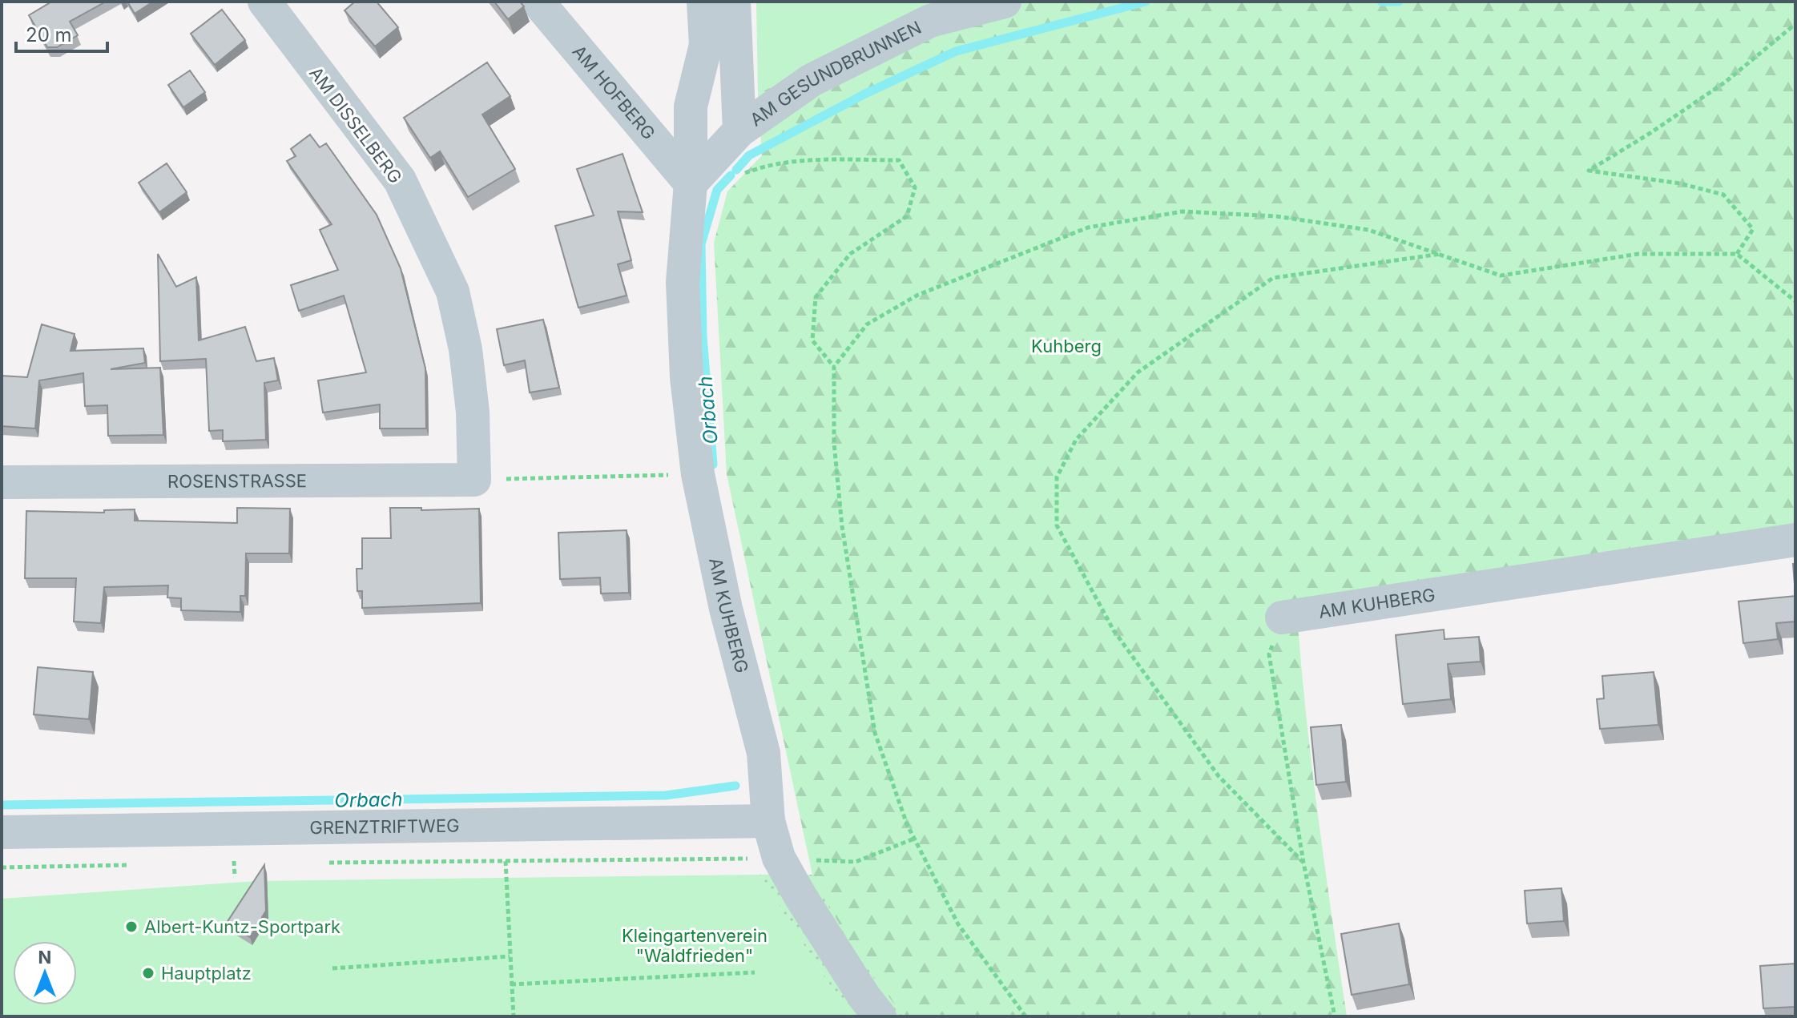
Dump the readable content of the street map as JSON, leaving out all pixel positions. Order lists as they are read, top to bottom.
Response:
{
  "streets": {
    "street": [
      "AM GESUNDBRUNNEN",
      "AM HOFBERG",
      "AM DISSELBERG",
      "ROSENSTRASSE",
      "AM KUHBERG",
      "GRENZTRIFTWEG"
    ]
  },
  "crossings": [
    ["AM GESUNDBRUNNEN", "AM HOFBERG"],
    ["AM GESUNDBRUNNEN", "AM KUHBERG"],
    ["AM HOFBERG", "AM KUHBERG"],
    ["AM DISSELBERG", "ROSENSTRASSE"],
    ["AM KUHBERG", "GRENZTRIFTWEG"]
  ],
  "water": ["Orbach"],
  "parks": ["Kuhberg", "Kleingartenverein \"Waldfrieden\""],
  "places": ["Albert-Kuntz-Sportpark", "Hauptplatz"],
  "scale_bar": "20 m",
  "north": "top"
}
